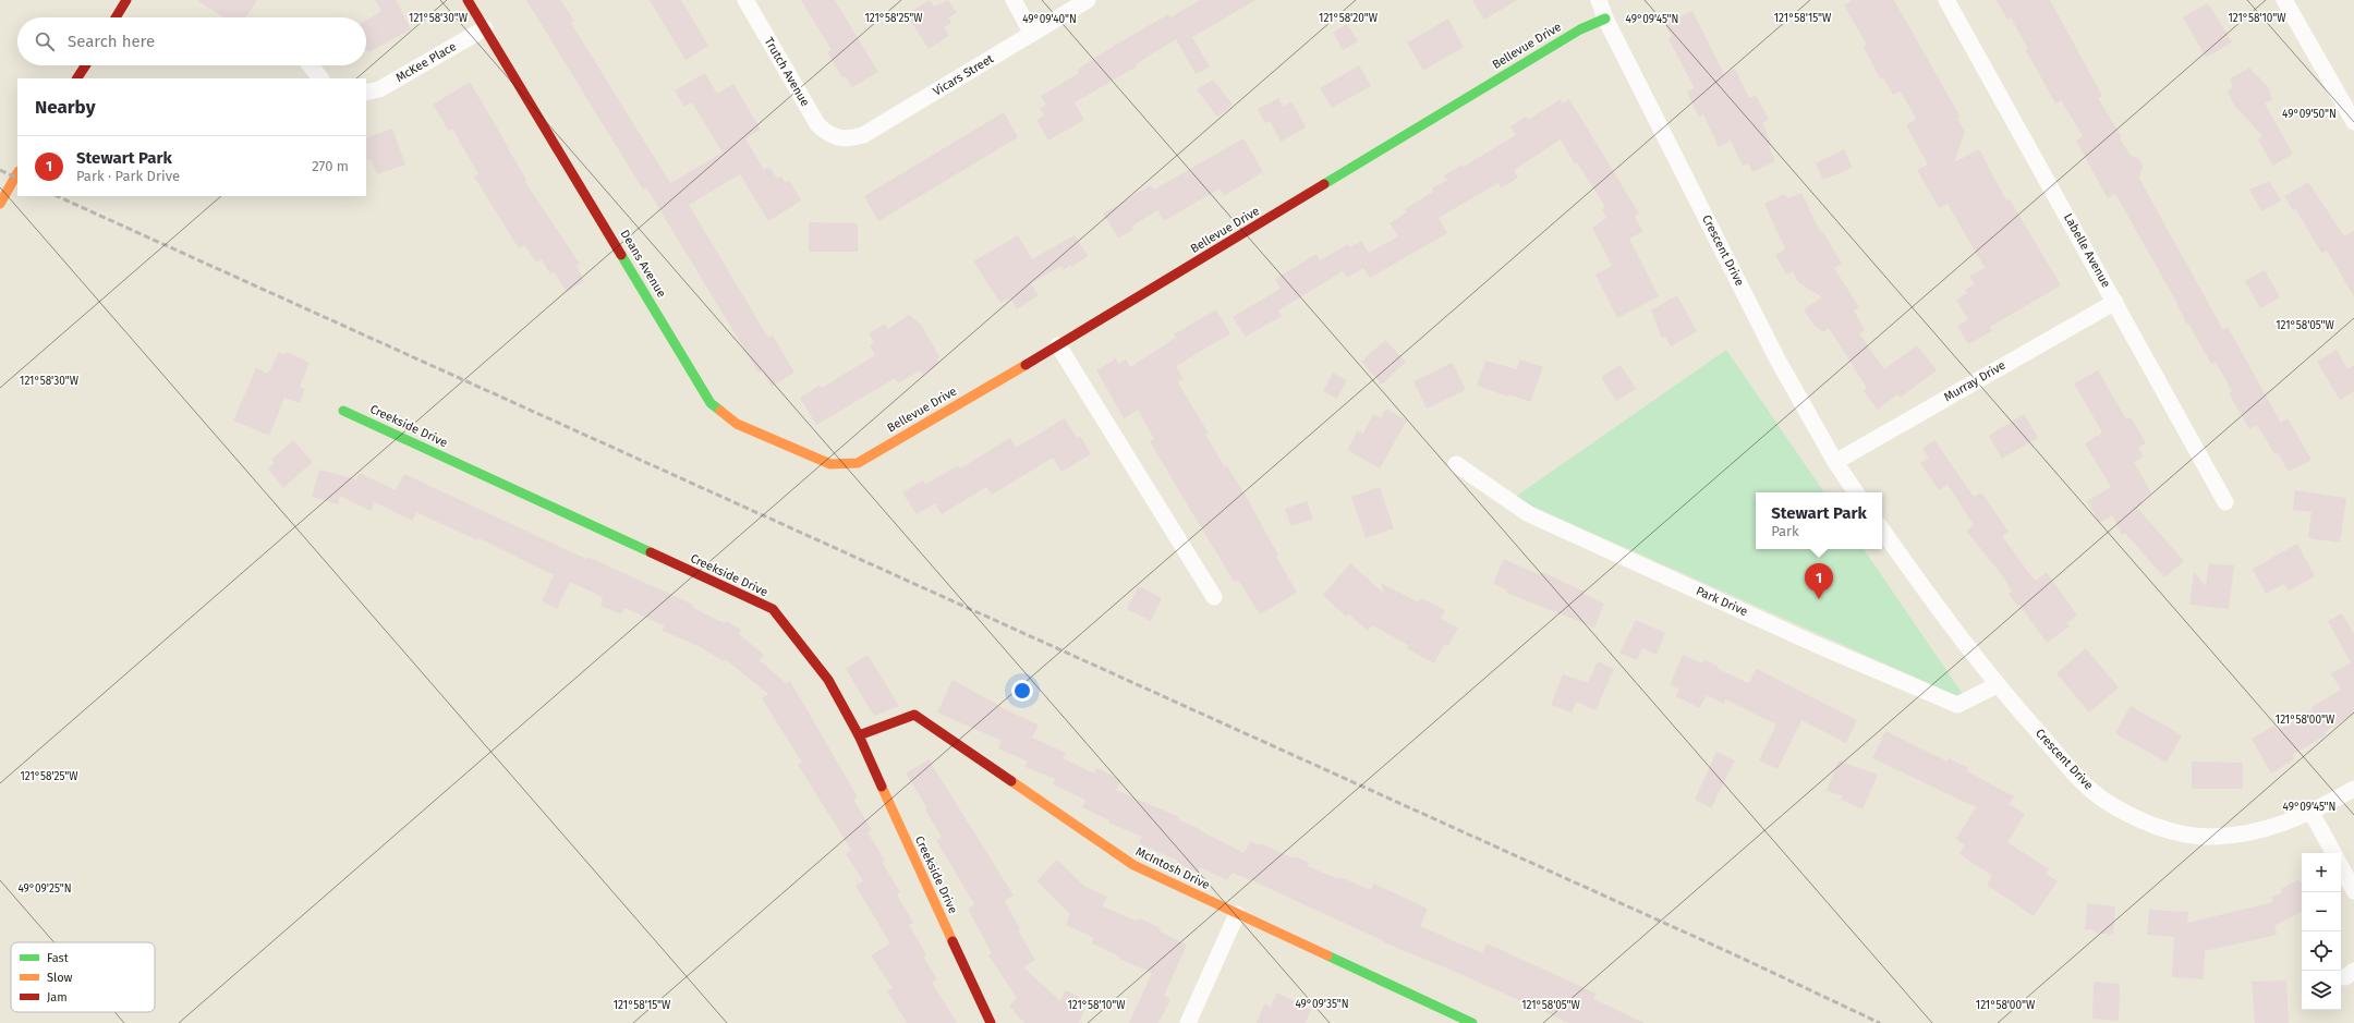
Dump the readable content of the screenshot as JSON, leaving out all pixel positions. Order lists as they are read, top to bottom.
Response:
{
  "streets": {
    "street": [
      "Bellevue Drive",
      "McKee Place",
      "Trutch Avenue",
      "Vicars Street",
      "Crescent Drive",
      "Labelle Avenue",
      "Deans Avenue",
      "Murray Drive",
      "Creekside Drive",
      "Park Drive",
      "McIntosh Drive"
    ]
  },
  "crossings": [
    ["Bellevue Drive", "Crescent Drive"],
    ["Bellevue Drive", "Deans Avenue"],
    ["McKee Place", "Deans Avenue"],
    ["Trutch Avenue", "Vicars Street"],
    ["Crescent Drive", "Murray Drive"],
    ["Crescent Drive", "Park Drive"],
    ["Labelle Avenue", "Murray Drive"],
    ["Creekside Drive", "McIntosh Drive"]
  ],
  "legend": ["Fast", "Slow", "Jam"],
  "page": {
    "search": "Search here",
    "heading": "Nearby",
    "list": [
      {
        "mark": "1",
        "name": "Stewart Park",
        "note": "Park · Park Drive",
        "value": "270 m"
      }
    ],
    "popup": ["Stewart Park", "Park"],
    "pins": "1",
    "map_buttons": ["+", "−"]
  },
  "coordinates": [
    "121°58'30\"W",
    "121°58'25\"W",
    "121°58'20\"W",
    "121°58'15\"W",
    "121°58'10\"W",
    "49°09'40\"N",
    "49°09'45\"N",
    "49°09'50\"N",
    "121°58'05\"W",
    "121°58'00\"W",
    "49°09'25\"N",
    "49°09'35\"N"
  ]
}
